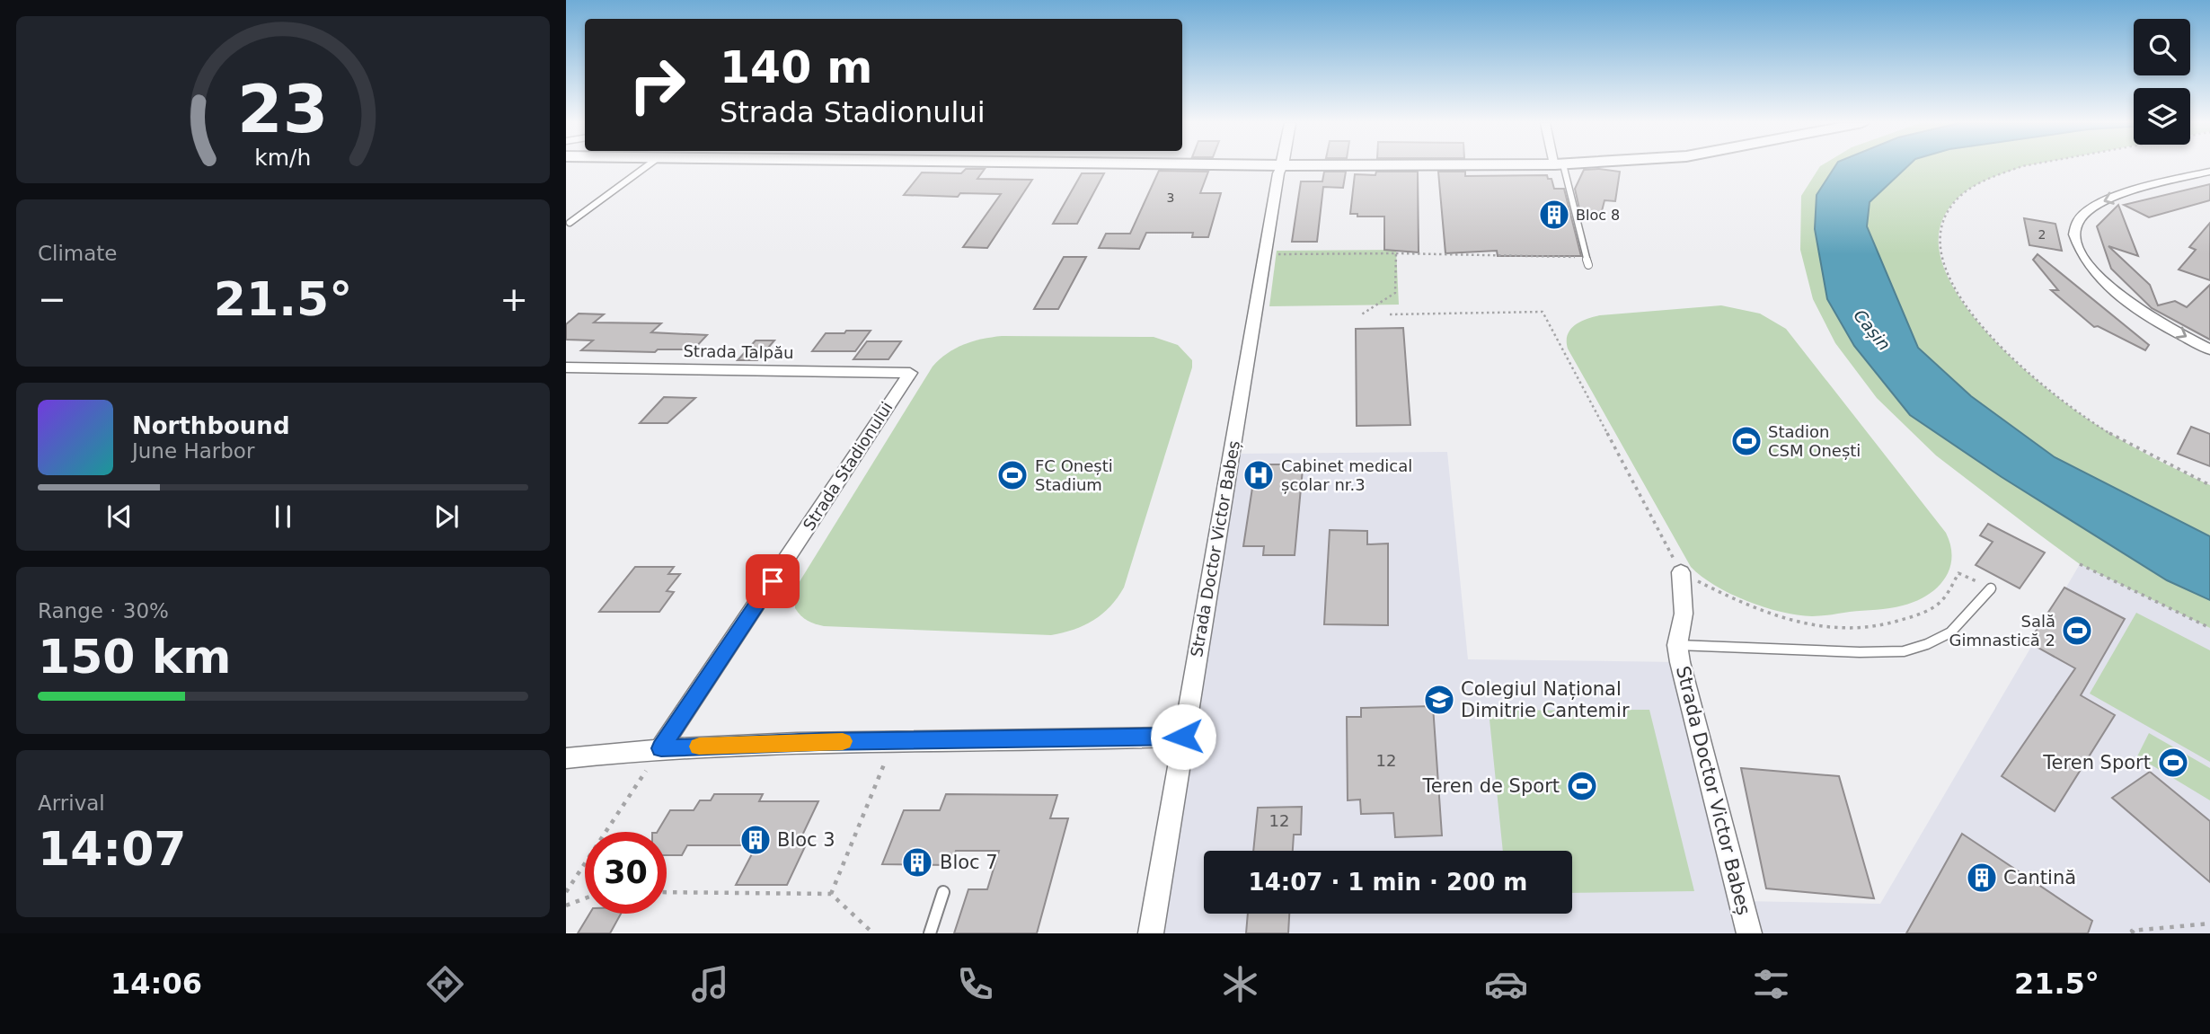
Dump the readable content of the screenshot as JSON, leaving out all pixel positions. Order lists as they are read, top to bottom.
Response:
{
  "streets": {
    "street": ["Strada Talpău", "Strada Stadionului", "Strada Doctor Victor Babeș"]
  },
  "crossings": [
    ["Strada Talpău", "Strada Stadionului"]
  ],
  "water": ["Cașin"],
  "places": {
    "building": [
      "Bloc 8",
      "Bloc 3",
      "Bloc 7",
      "Cantină"
    ],
    "sports": [
      "Stadion CSM Onești",
      "FC Onești Stadium",
      "Sală Gimnastică 2",
      "Teren Sport",
      "Teren de Sport"
    ],
    "hospital": ["Cabinet medical școlar nr.3"],
    "school or university": ["Colegiul Național Dimitrie Cantemir"]
  },
  "house_numbers": [
    "3",
    "2",
    "12",
    "12"
  ],
  "page": {
    "turn": ["140 m", "Strada Stadionului"],
    "tile": [
      "Climate",
      ["Range · 30%", "150 km"],
      ["Arrival", "14:07"]
    ],
    "heat": ["−", "21.5°", "+"],
    "song": ["Northbound", "June Harbor"],
    "limit": "30",
    "trip": "14:07 · 1 min · 200 m",
    "tabs": ["14:06", "21.5°"],
    "gauge": ["23", "km/h"]
  }
}
